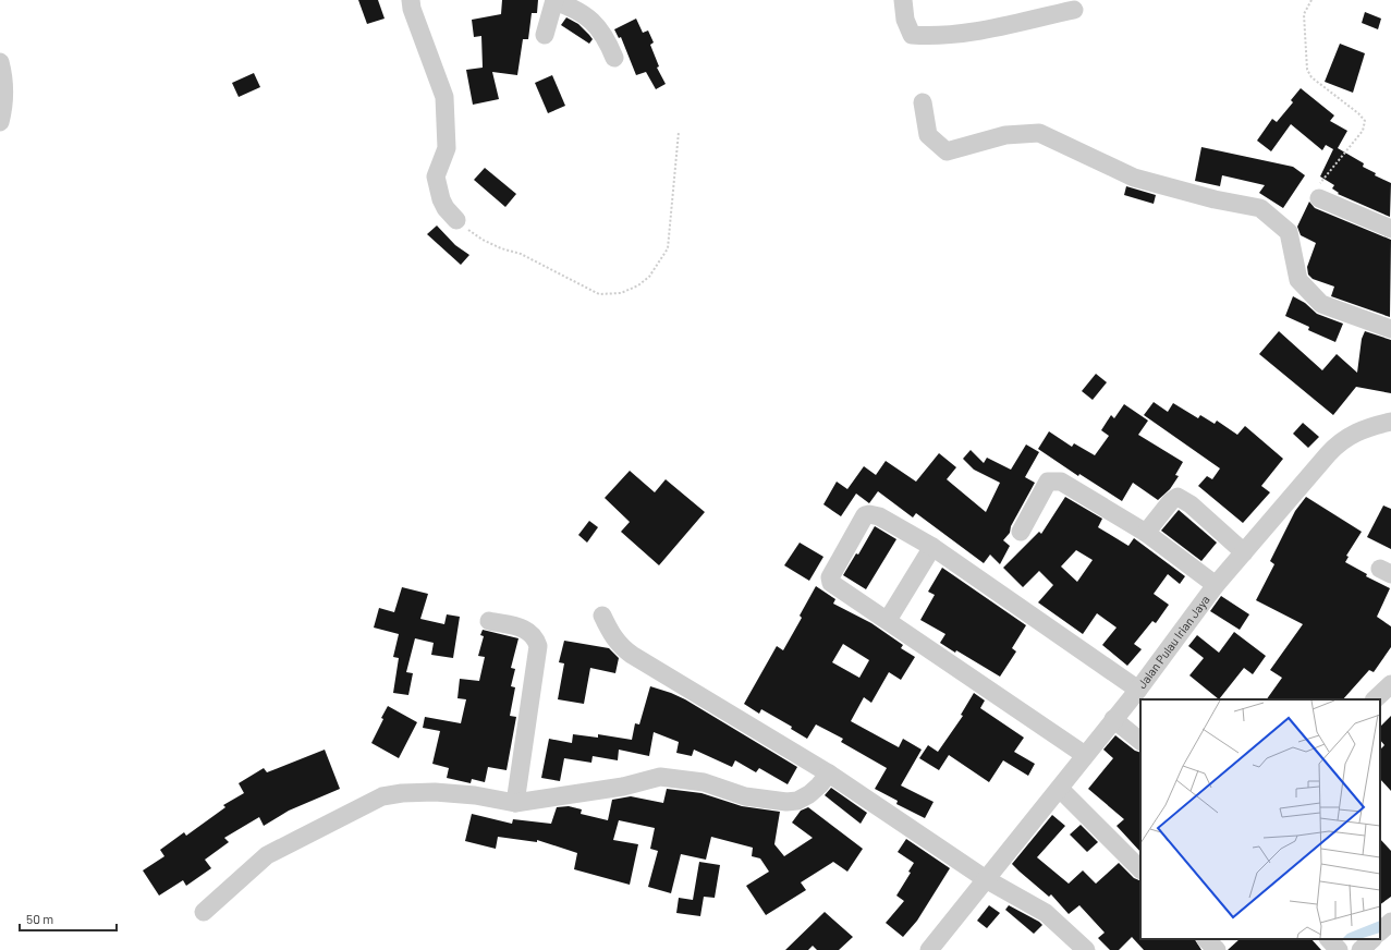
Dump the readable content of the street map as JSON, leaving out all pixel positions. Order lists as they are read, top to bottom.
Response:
{
  "streets": {
    "street": ["Jalan Pulau Irian Jaya"]
  },
  "scale_bar": "50 m"
}
